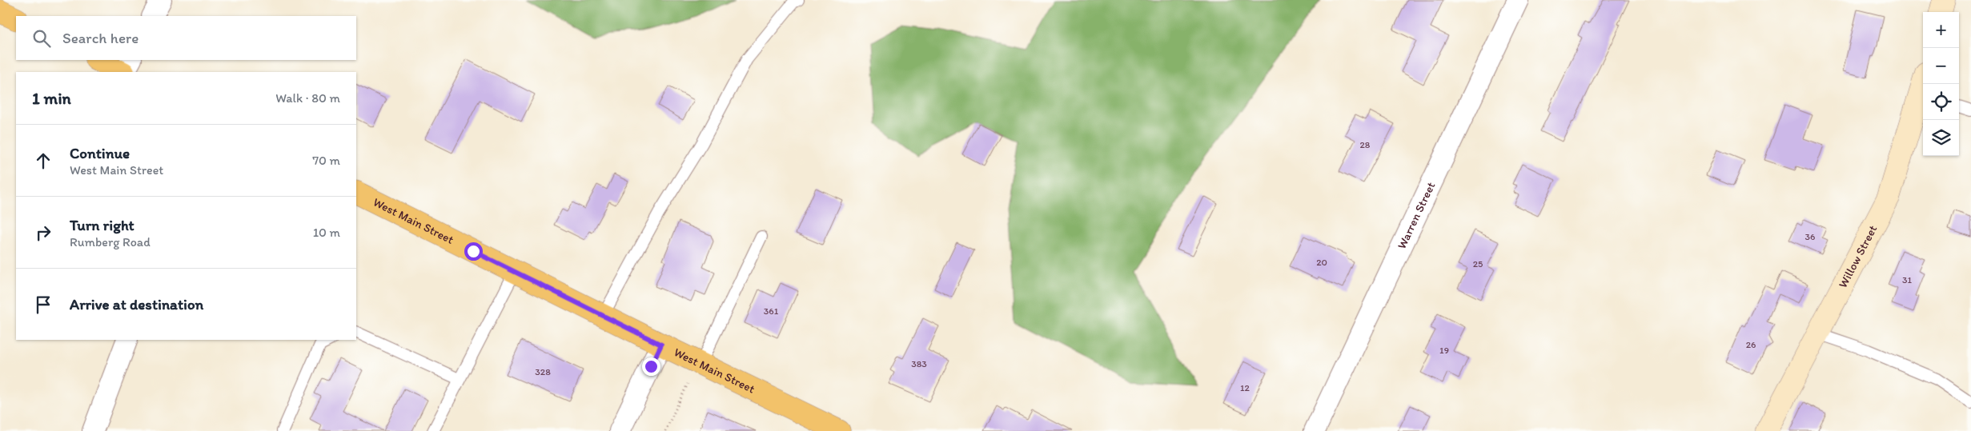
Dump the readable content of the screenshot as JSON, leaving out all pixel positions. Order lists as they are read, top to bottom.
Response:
{
  "streets": {
    "main road": ["West Main Street"],
    "street": ["Warren Street", "Willow Street"]
  },
  "house_numbers": [
    "28",
    "36",
    "20",
    "25",
    "31",
    "361",
    "26",
    "19",
    "383",
    "328",
    "12"
  ],
  "page": {
    "map_buttons": ["+", "−"],
    "search": "Search here",
    "heading": ["1 min", "Walk · 80 m"],
    "list": [
      ["Continue", "West Main Street", "70 m"],
      ["Turn right", "Rumberg Road", "10 m"],
      "Arrive at destination"
    ]
  }
}
